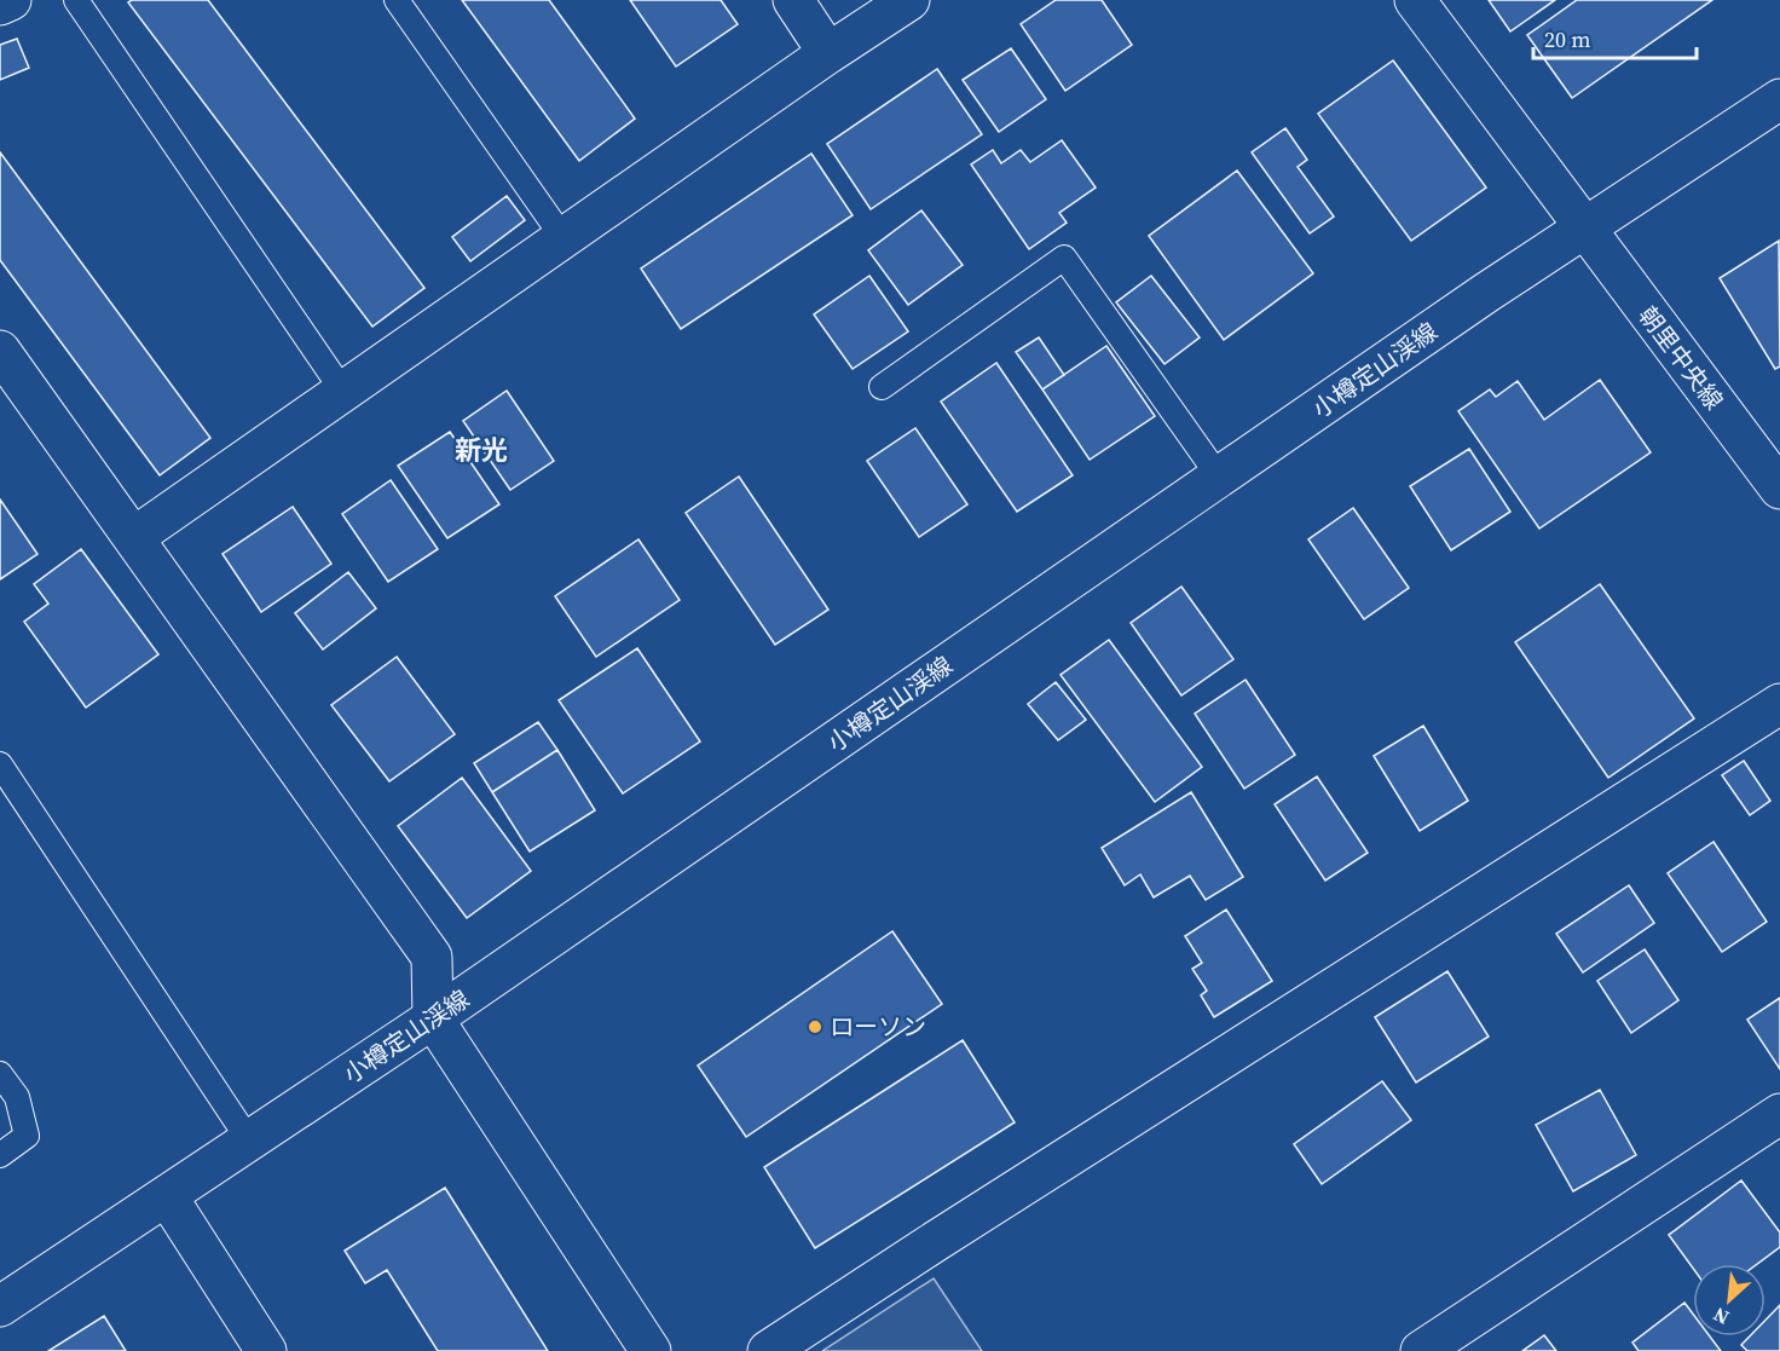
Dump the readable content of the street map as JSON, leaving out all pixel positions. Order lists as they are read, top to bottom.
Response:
{
  "streets": {
    "street": ["朝里中央線", "小樽定山渓線"]
  },
  "crossings": [
    ["朝里中央線", "小樽定山渓線"]
  ],
  "districts": ["新光"],
  "places": ["ローソン"],
  "scale_bar": "20 m",
  "north": "bottom left"
}
